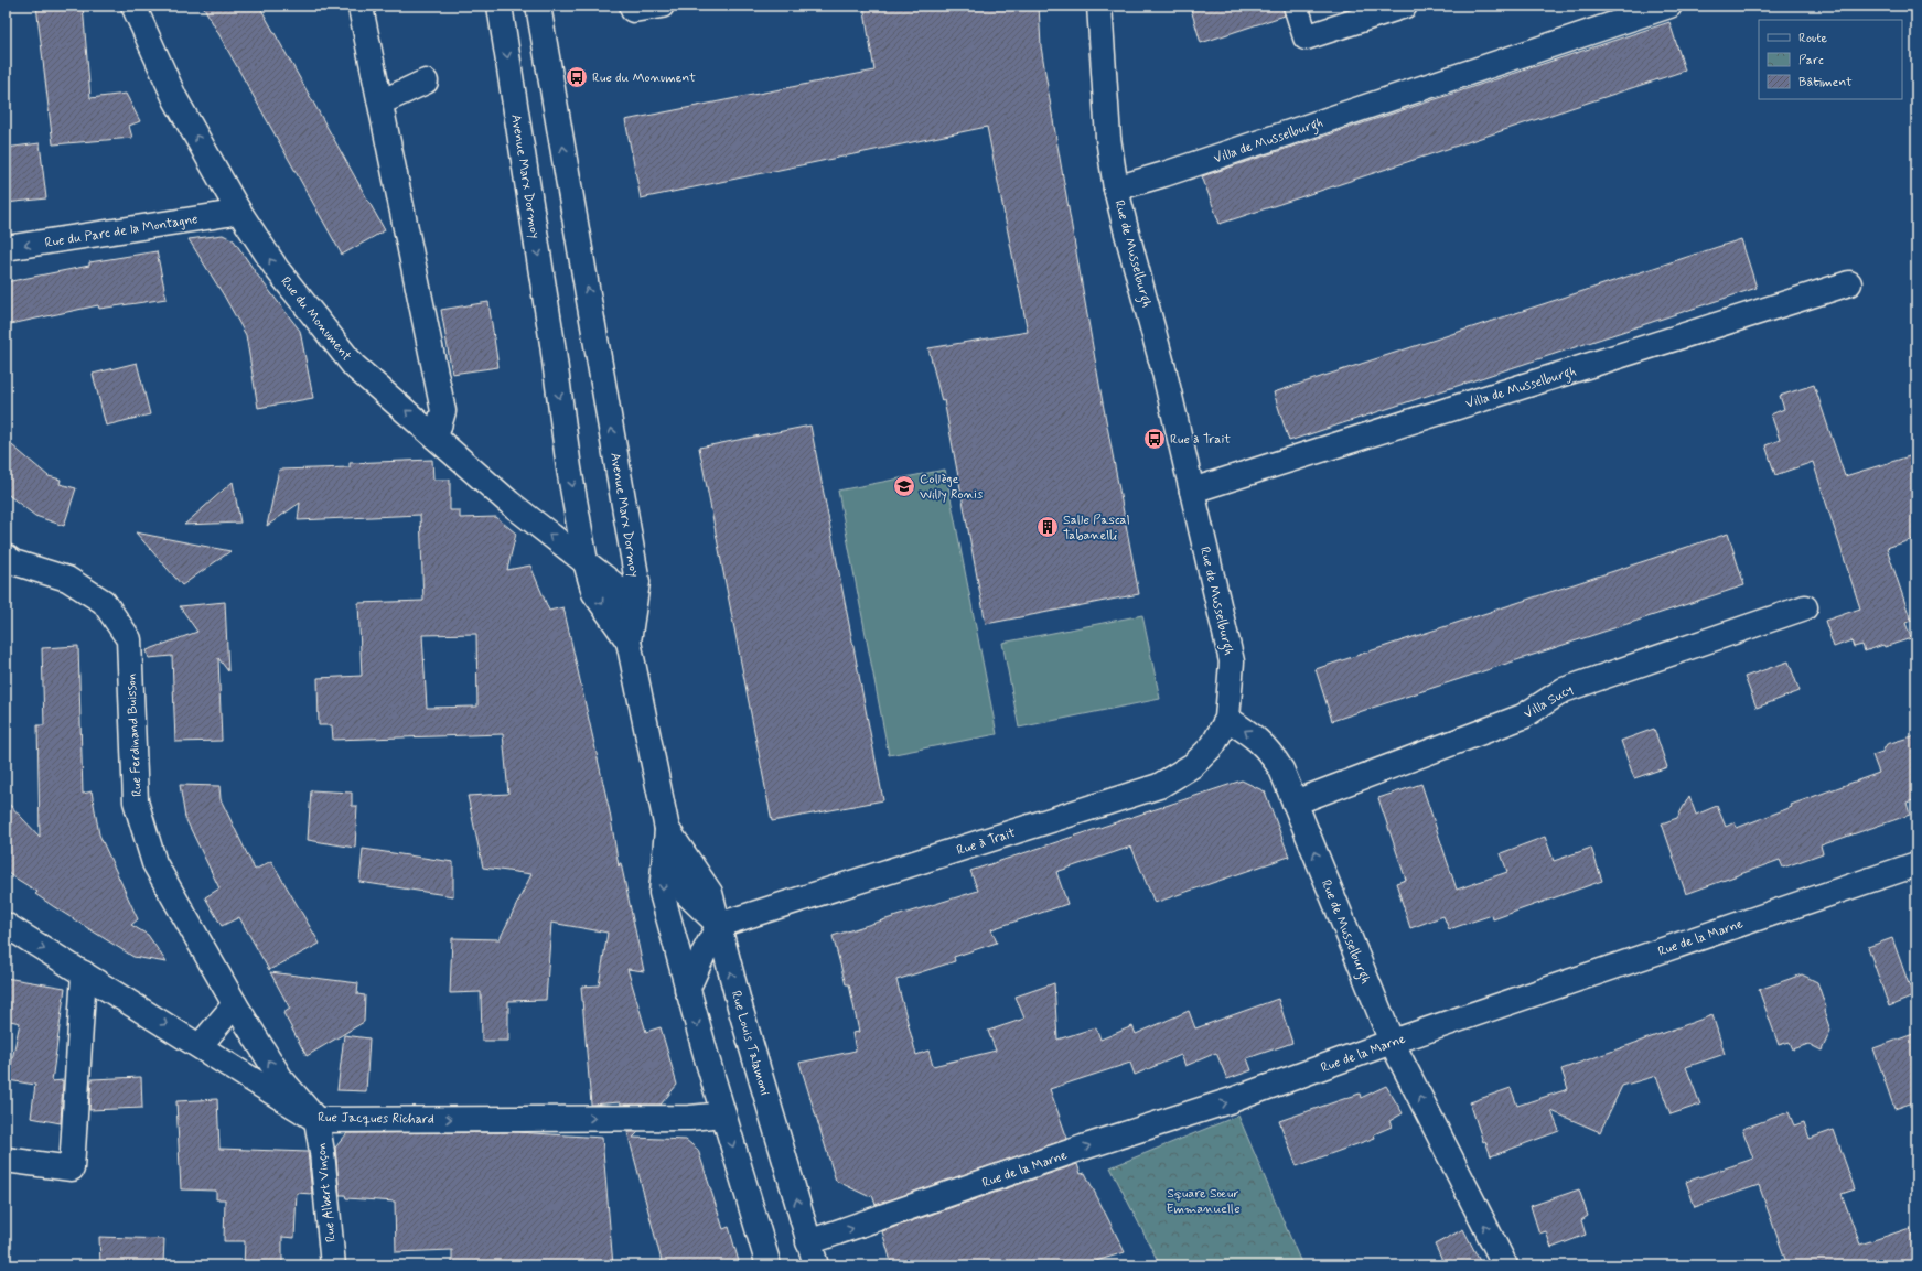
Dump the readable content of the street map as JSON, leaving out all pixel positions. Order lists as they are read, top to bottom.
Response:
{
  "streets": {
    "street": [
      "Villa de Musselburgh",
      "Avenue Marx Dormoy",
      "Rue du Parc de la Montagne",
      "Rue de Musselburgh",
      "Rue du Monument",
      "Villa Sucy",
      "Rue Ferdinand Buisson",
      "Rue à Trait",
      "Rue de la Marne",
      "Rue Louis Talamoni",
      "Rue Jacques Richard",
      "Rue Albert Vinçon"
    ]
  },
  "crossings": [
    ["Villa de Musselburgh", "Rue de Musselburgh"],
    ["Avenue Marx Dormoy", "Rue du Monument"],
    ["Avenue Marx Dormoy", "Rue Louis Talamoni"],
    ["Rue du Parc de la Montagne", "Rue du Monument"],
    ["Rue de Musselburgh", "Villa Sucy"],
    ["Rue de Musselburgh", "Rue à Trait"],
    ["Rue de Musselburgh", "Rue de la Marne"],
    ["Rue Ferdinand Buisson", "Rue Jacques Richard"],
    ["Rue Ferdinand Buisson", "Rue Albert Vinçon"],
    ["Rue à Trait", "Rue Louis Talamoni"],
    ["Rue de la Marne", "Rue Louis Talamoni"],
    ["Rue Louis Talamoni", "Rue Jacques Richard"],
    ["Rue Jacques Richard", "Rue Albert Vinçon"]
  ],
  "one_way": [
    "Rue du Parc de la Montagne",
    "Rue de Musselburgh",
    "Rue du Monument",
    "Rue de la Marne",
    "Rue Jacques Richard"
  ],
  "parks": ["Square Sœur Emmanuelle"],
  "places": {
    "bus stop": ["Rue du Monument", "Rue à Trait"],
    "school or university": ["Collège Willy Ronis"],
    "building": ["Salle Pascal Tabanelli"]
  },
  "legend": ["Route", "Parc", "Bâtiment"]
}
